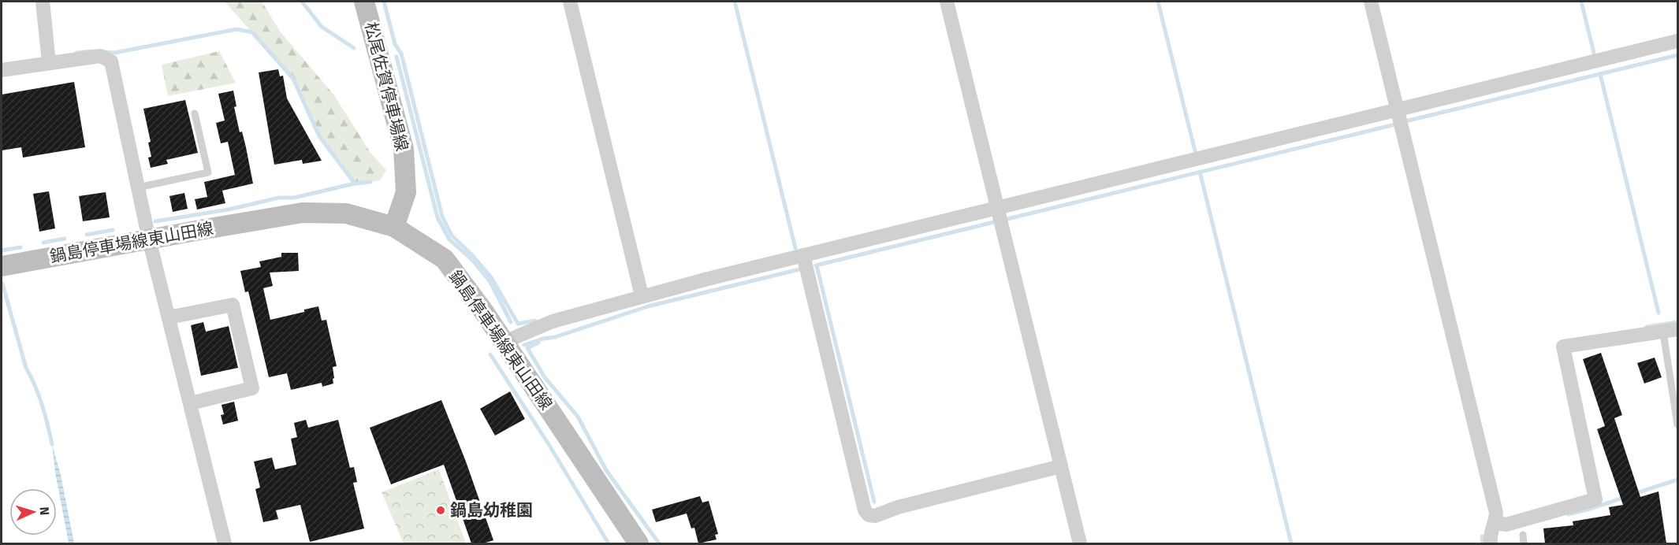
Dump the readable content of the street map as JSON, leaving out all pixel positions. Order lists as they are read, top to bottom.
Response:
{
  "streets": {
    "main road": ["松尾佐賀停車場線", "鍋島停車場線東山田線"]
  },
  "crossings": [
    ["松尾佐賀停車場線", "鍋島停車場線東山田線"]
  ],
  "places": ["鍋島幼稚園"],
  "north": "right"
}
